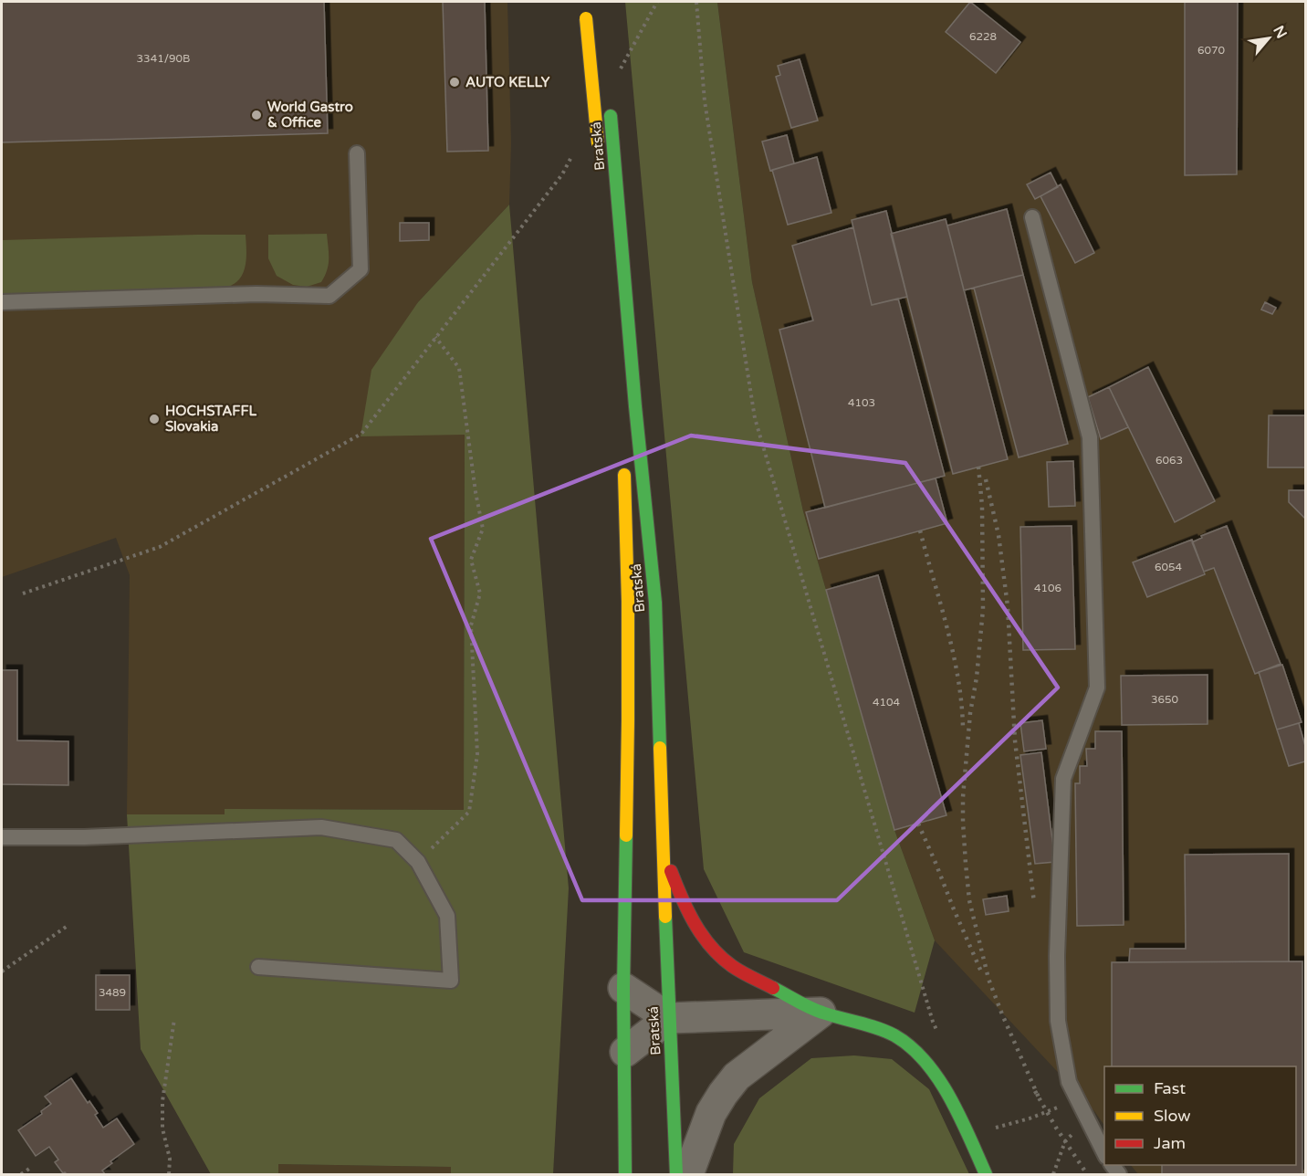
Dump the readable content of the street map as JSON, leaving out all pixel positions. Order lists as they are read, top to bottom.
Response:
{
  "streets": {
    "main road": ["Bratská"]
  },
  "places": ["AUTO KELLY", "World Gastro & Office", "HOCHSTAFFL Slovakia"],
  "house_numbers": [
    "6228",
    "6070",
    "3341/90B",
    "4103",
    "6063",
    "6054",
    "4106",
    "3650",
    "4104",
    "3489"
  ],
  "legend": ["Fast", "Slow", "Jam"],
  "north": "top right"
}
